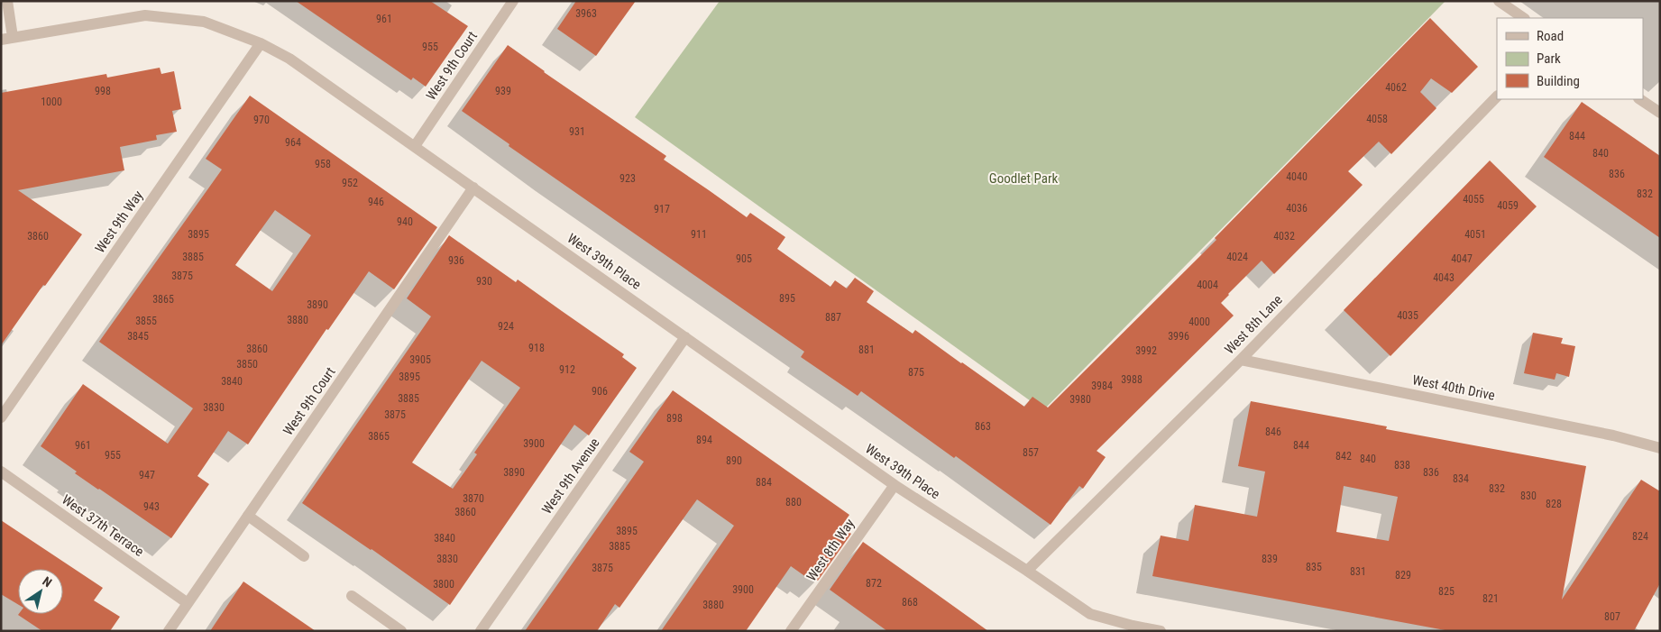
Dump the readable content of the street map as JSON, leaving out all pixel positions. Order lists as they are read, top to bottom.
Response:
{
  "streets": {
    "street": [
      "West 9th Court",
      "West 9th Way",
      "West 39th Place",
      "West 8th Lane",
      "West 40th Drive",
      "West 9th Avenue",
      "West 37th Terrace",
      "West 8th Way"
    ]
  },
  "crossings": [
    ["West 9th Court", "West 39th Place"],
    ["West 9th Court", "West 37th Terrace"],
    ["West 9th Way", "West 39th Place"],
    ["West 39th Place", "West 8th Lane"],
    ["West 39th Place", "West 9th Avenue"],
    ["West 39th Place", "West 8th Way"],
    ["West 8th Lane", "West 40th Drive"]
  ],
  "parks": ["Goodlet Park"],
  "house_numbers": [
    "3963",
    "961",
    "955",
    "4062",
    "998",
    "939",
    "1000",
    "4058",
    "970",
    "931",
    "844",
    "964",
    "840",
    "958",
    "836",
    "4040",
    "923",
    "952",
    "832",
    "4055",
    "946",
    "4059",
    "4036",
    "917",
    "940",
    "3895",
    "911",
    "4051",
    "3860",
    "4032",
    "3885",
    "4024",
    "905",
    "4047",
    "936",
    "3875",
    "4043",
    "930",
    "4004",
    "895",
    "3865",
    "3890",
    "4035",
    "887",
    "3880",
    "3855",
    "4000",
    "924",
    "3845",
    "3996",
    "918",
    "3860",
    "881",
    "3992",
    "3905",
    "3850",
    "912",
    "875",
    "3895",
    "3988",
    "3840",
    "3984",
    "906",
    "3885",
    "3980",
    "3830",
    "3875",
    "898",
    "863",
    "846",
    "3865",
    "894",
    "3900",
    "961",
    "844",
    "857",
    "955",
    "842",
    "840",
    "890",
    "838",
    "3890",
    "836",
    "947",
    "834",
    "884",
    "832",
    "830",
    "3870",
    "880",
    "828",
    "943",
    "3860",
    "3895",
    "824",
    "3840",
    "3885",
    "3830",
    "839",
    "835",
    "3875",
    "831",
    "829",
    "872",
    "3800",
    "3900",
    "825",
    "821",
    "868",
    "3880",
    "807"
  ],
  "legend": ["Road", "Park", "Building"],
  "north": "top right"
}
